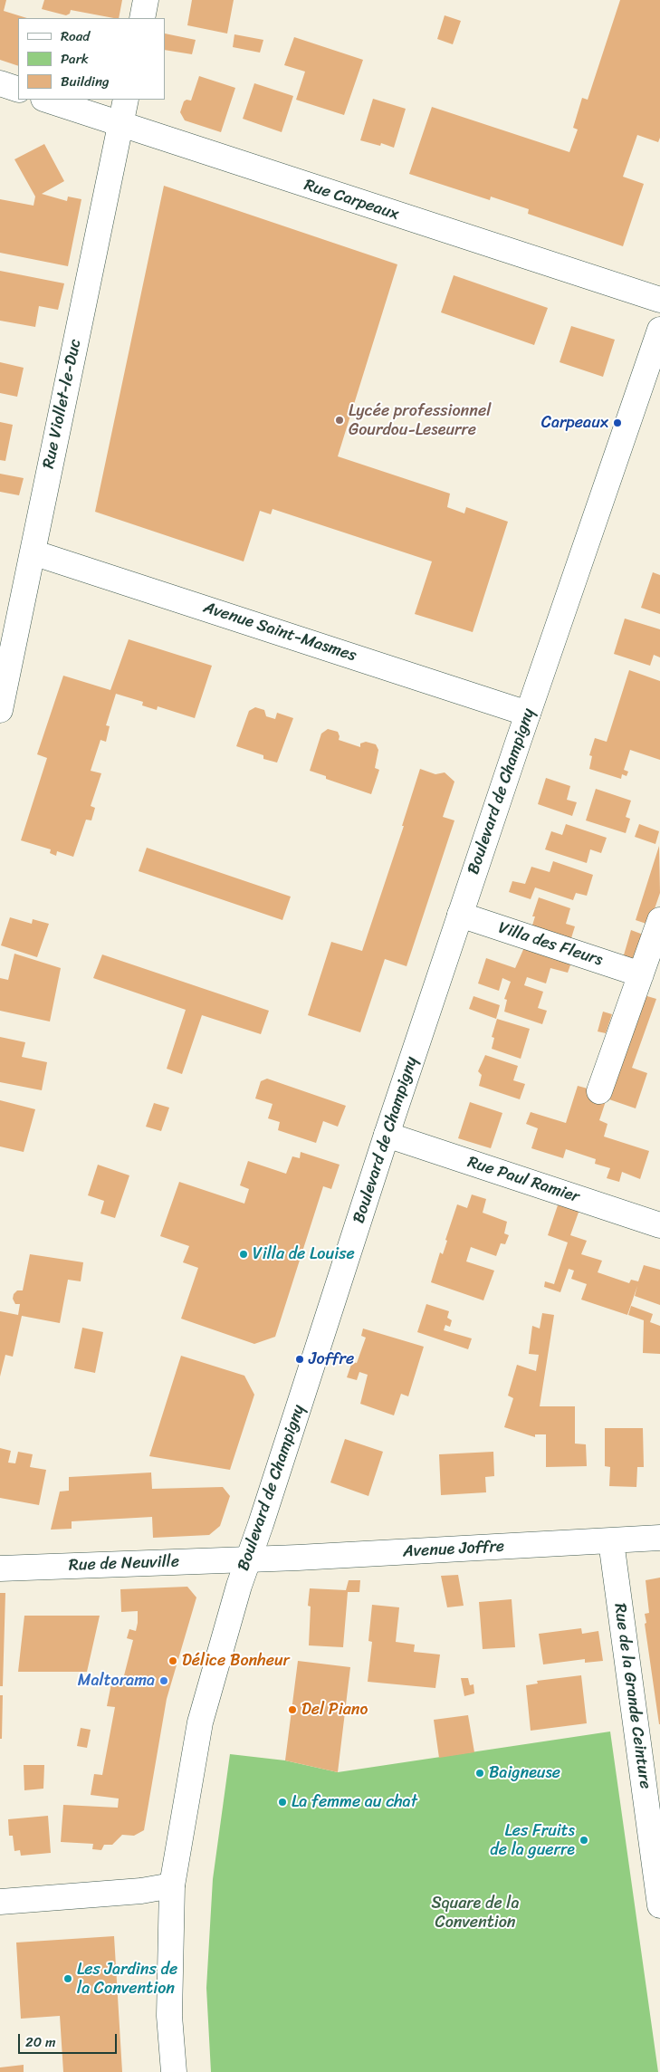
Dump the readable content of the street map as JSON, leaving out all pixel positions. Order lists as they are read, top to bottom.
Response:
{
  "streets": {
    "street": [
      "Rue Carpeaux",
      "Rue Viollet-le-Duc",
      "Avenue Saint-Masmes",
      "Boulevard de Champigny",
      "Villa des Fleurs",
      "Rue Paul Ramier",
      "Avenue Joffre",
      "Rue de Neuville",
      "Rue de la Grande Ceinture"
    ]
  },
  "crossings": [
    ["Rue Carpeaux", "Rue Viollet-le-Duc"],
    ["Rue Viollet-le-Duc", "Avenue Saint-Masmes"],
    ["Avenue Saint-Masmes", "Boulevard de Champigny"],
    ["Boulevard de Champigny", "Villa des Fleurs"],
    ["Boulevard de Champigny", "Rue Paul Ramier"],
    ["Boulevard de Champigny", "Avenue Joffre"],
    ["Boulevard de Champigny", "Rue de Neuville"],
    ["Avenue Joffre", "Rue de Neuville"],
    ["Avenue Joffre", "Rue de la Grande Ceinture"]
  ],
  "parks": ["Square de la Convention"],
  "places": [
    "Lycée professionnel Gourdou-Leseurre",
    "Carpeaux",
    "Villa de Louise",
    "Joffre",
    "Délice Bonheur",
    "Maltorama",
    "Del Piano",
    "Baigneuse",
    "La femme au chat",
    "Les Fruits de la guerre",
    "Les Jardins de la Convention"
  ],
  "legend": ["Road", "Park", "Building"],
  "scale_bar": "20 m"
}
